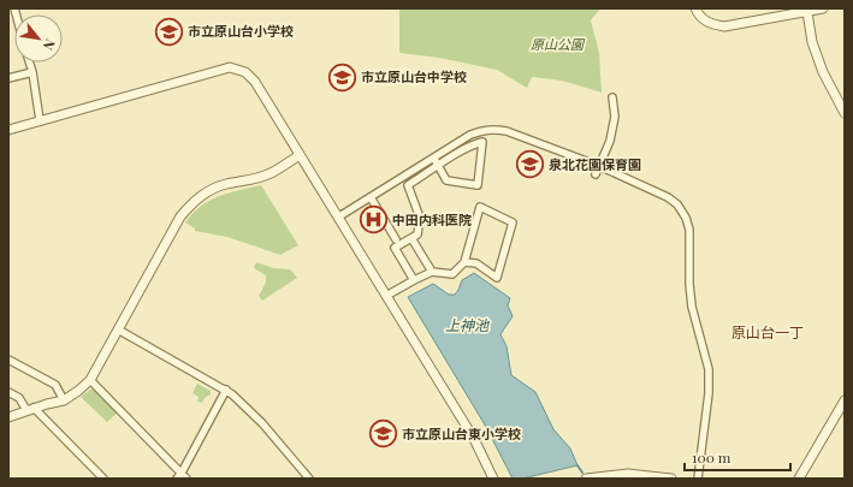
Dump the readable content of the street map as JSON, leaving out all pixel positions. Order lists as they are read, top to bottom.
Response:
{
  "districts": ["原山台一丁"],
  "water": ["上神池"],
  "parks": ["原山公園"],
  "places": {
    "school or university": [
      "市立原山台小学校",
      "市立原山台中学校",
      "泉北花園保育園",
      "市立原山台東小学校"
    ],
    "hospital": ["中田内科医院"]
  },
  "scale_bar": "100 m",
  "north": "bottom right"
}
